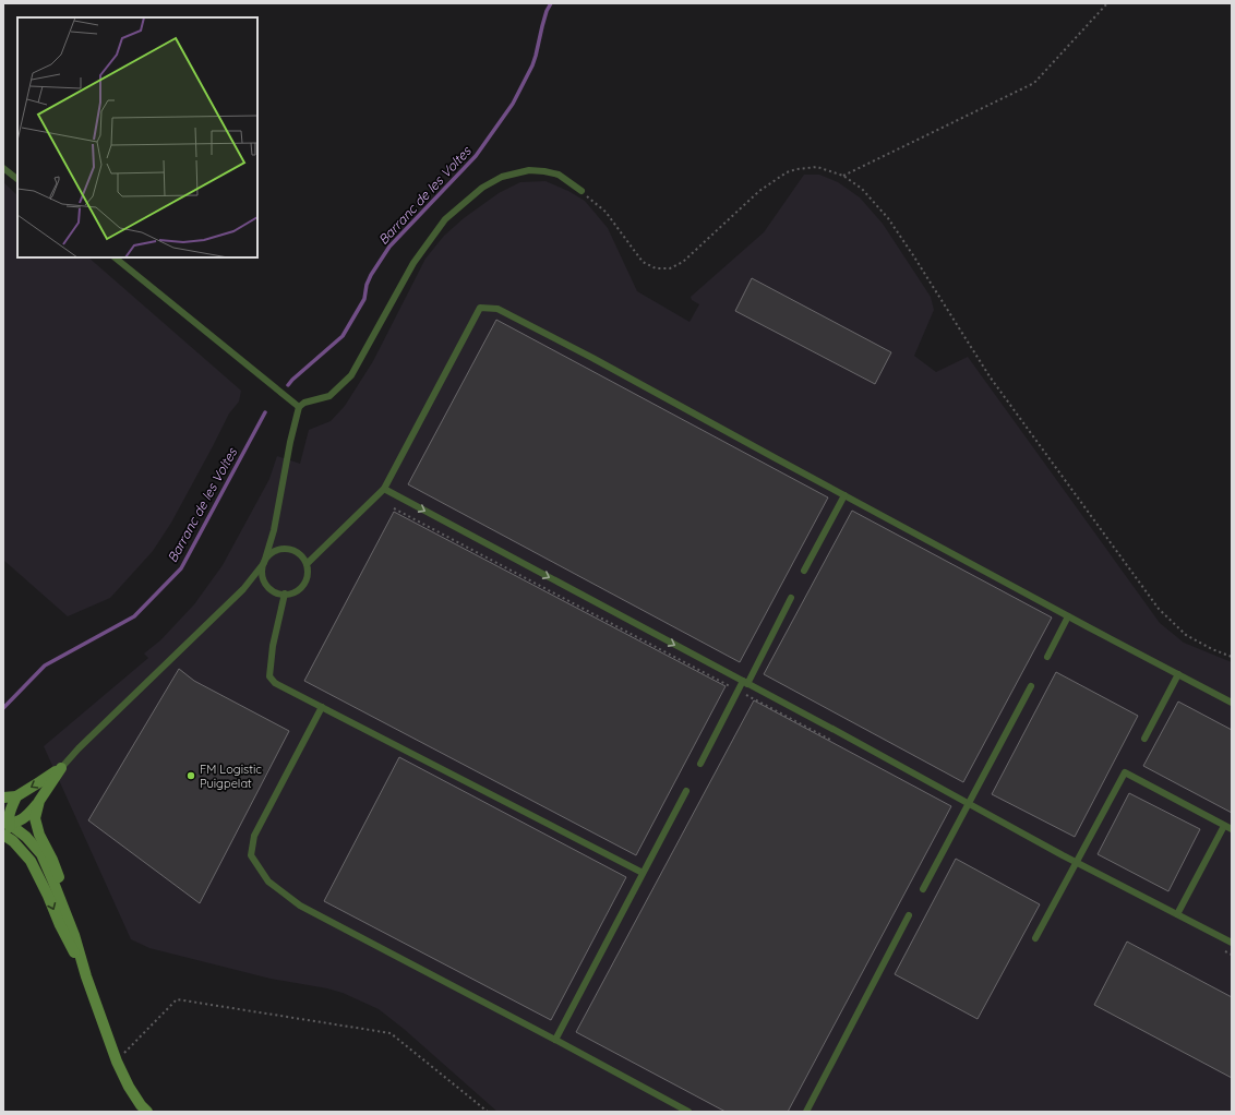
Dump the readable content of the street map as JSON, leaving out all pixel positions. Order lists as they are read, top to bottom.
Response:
{
  "water": ["Barranc de les Voltes"],
  "places": ["FM Logistic Puigpelat"]
}
